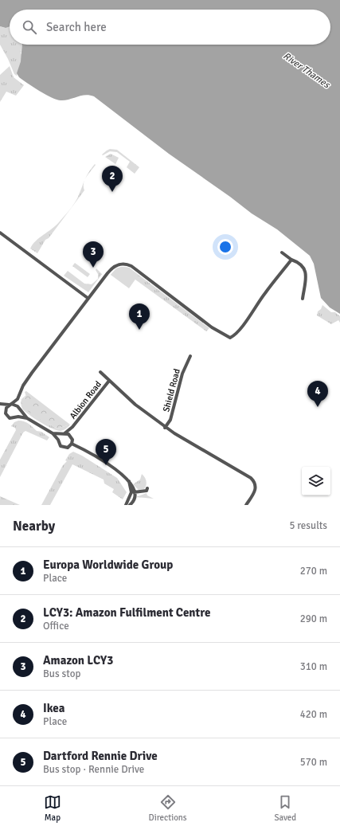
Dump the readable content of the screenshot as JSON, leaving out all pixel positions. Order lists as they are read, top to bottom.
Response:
{
  "streets": {
    "street": ["Shield Road", "Albion Road"]
  },
  "water": ["River Thames"],
  "page": {
    "search": "Search here",
    "pins": [
      "2",
      "3",
      "1",
      "4",
      "5"
    ],
    "heading": ["Nearby", "5 results"],
    "list": [
      {
        "mark": "1",
        "name": "Europa Worldwide Group",
        "note": "Place",
        "value": "270 m"
      },
      {
        "mark": "2",
        "name": "LCY3: Amazon Fulfilment Centre",
        "note": "Office",
        "value": "290 m"
      },
      {
        "mark": "3",
        "name": "Amazon LCY3",
        "note": "Bus stop",
        "value": "310 m"
      },
      {
        "mark": "4",
        "name": "Ikea",
        "note": "Place",
        "value": "420 m"
      },
      {
        "mark": "5",
        "name": "Dartford Rennie Drive",
        "note": "Bus stop · Rennie Drive",
        "value": "570 m"
      }
    ],
    "nav": ["Map", "Directions", "Saved"]
  }
}
